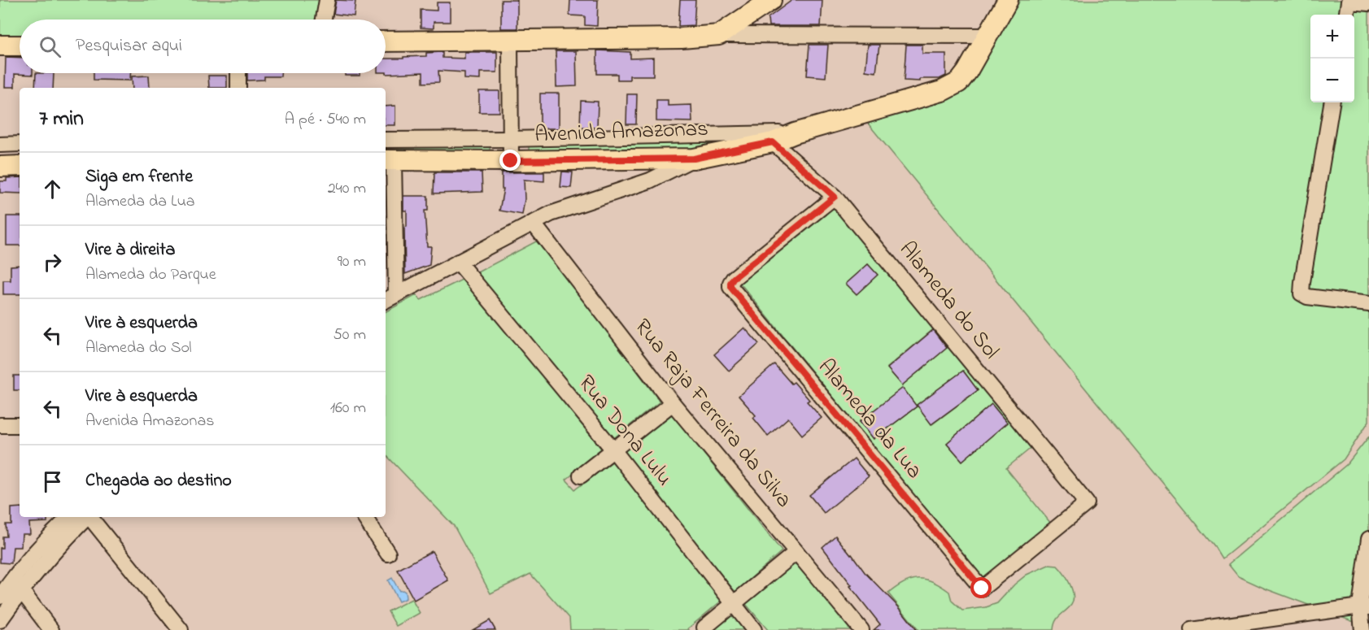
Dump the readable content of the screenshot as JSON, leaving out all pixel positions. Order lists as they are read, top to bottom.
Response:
{
  "streets": {
    "main road": ["Avenida Amazonas"],
    "street": [
      "Alameda do Sol",
      "Rua Raja Ferreira da Silva",
      "Alameda da Lua",
      "Rua Dona Lulu"
    ]
  },
  "crossings": [
    ["Avenida Amazonas", "Alameda do Sol"],
    ["Alameda do Sol", "Alameda da Lua"]
  ],
  "page": {
    "map_buttons": ["+", "−"],
    "search": "Pesquisar aqui",
    "heading": ["7 min", "A pé · 540 m"],
    "list": [
      ["Siga em frente", "Alameda da Lua", "240 m"],
      ["Vire à direita", "Alameda do Parque", "90 m"],
      ["Vire à esquerda", "Alameda do Sol", "50 m"],
      ["Vire à esquerda", "Avenida Amazonas", "160 m"],
      "Chegada ao destino"
    ]
  }
}
